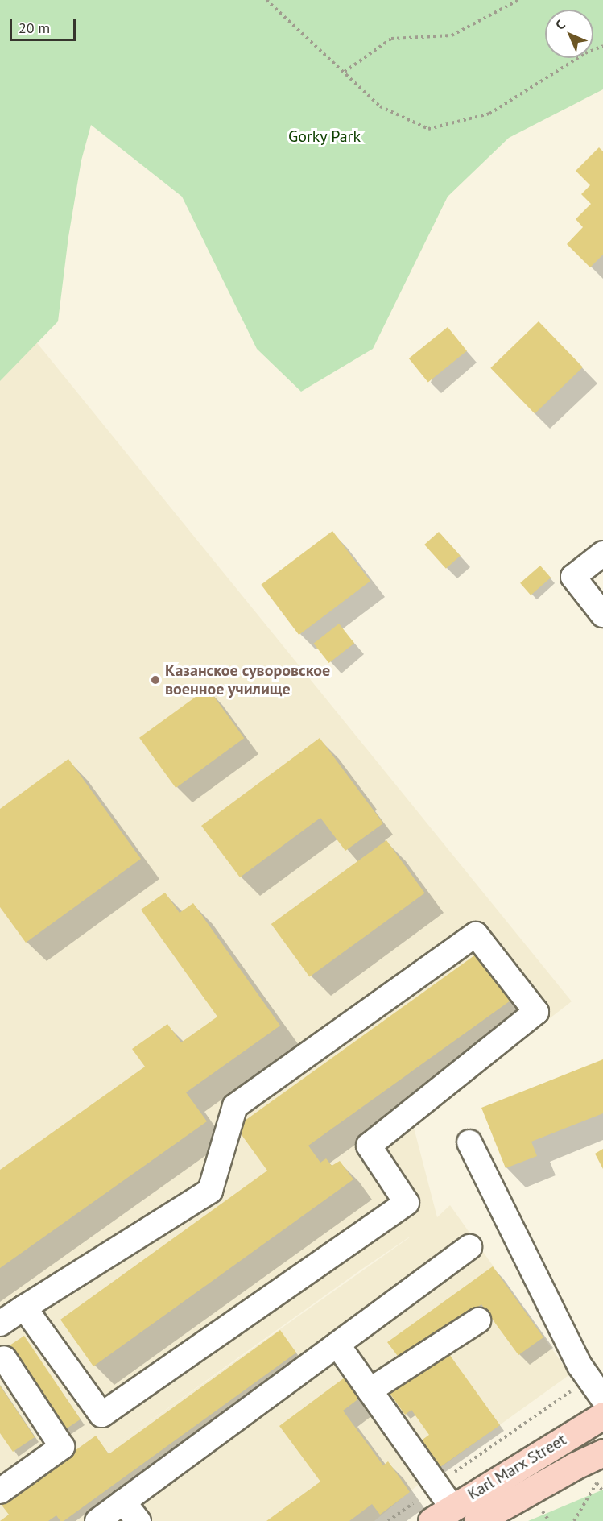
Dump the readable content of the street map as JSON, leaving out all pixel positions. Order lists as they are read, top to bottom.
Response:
{
  "streets": {
    "main road": ["Karl Marx Street"]
  },
  "parks": ["Gorky Park"],
  "places": ["Казанское суворовское военное училище"],
  "scale_bar": "20 m",
  "north": "top left"
}
